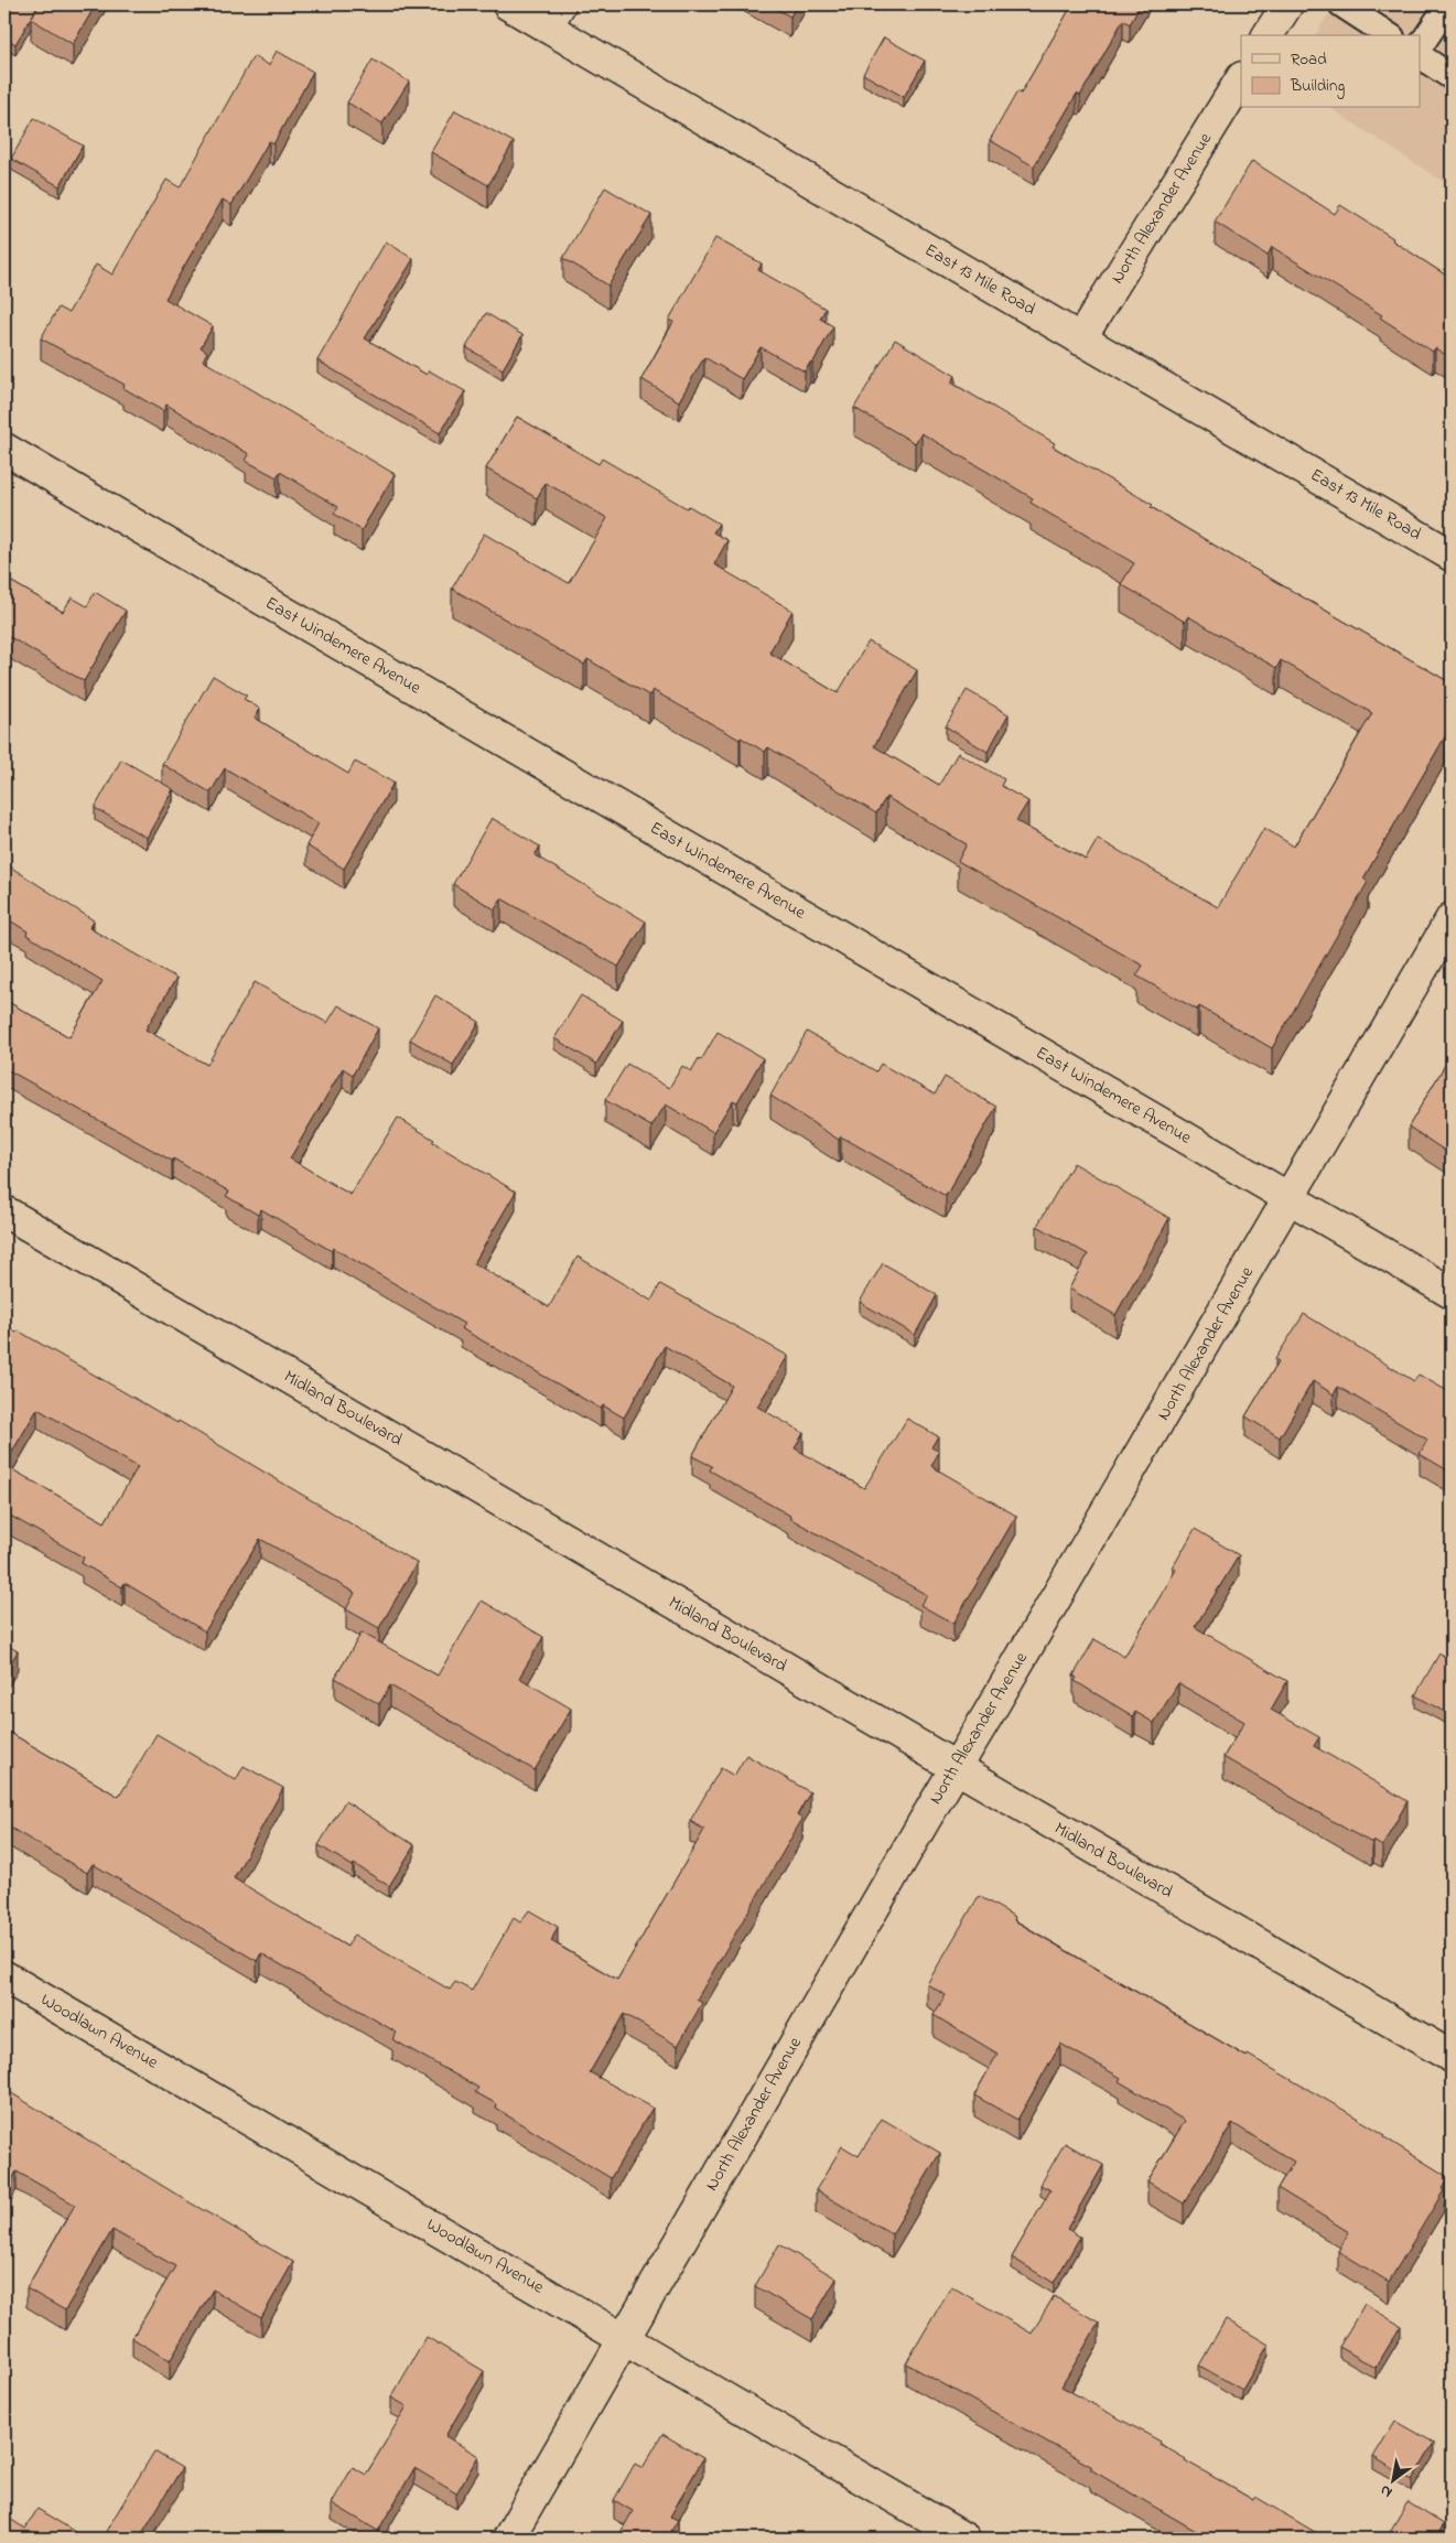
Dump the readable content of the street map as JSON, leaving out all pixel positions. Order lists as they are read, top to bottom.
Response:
{
  "streets": {
    "street": [
      "North Alexander Avenue",
      "East 13 Mile Road",
      "East Windemere Avenue",
      "Midland Boulevard",
      "Woodlawn Avenue"
    ]
  },
  "crossings": [
    ["North Alexander Avenue", "East 13 Mile Road"],
    ["North Alexander Avenue", "East Windemere Avenue"],
    ["North Alexander Avenue", "Midland Boulevard"],
    ["North Alexander Avenue", "Woodlawn Avenue"]
  ],
  "legend": ["Road", "Building"],
  "north": "bottom left"
}
